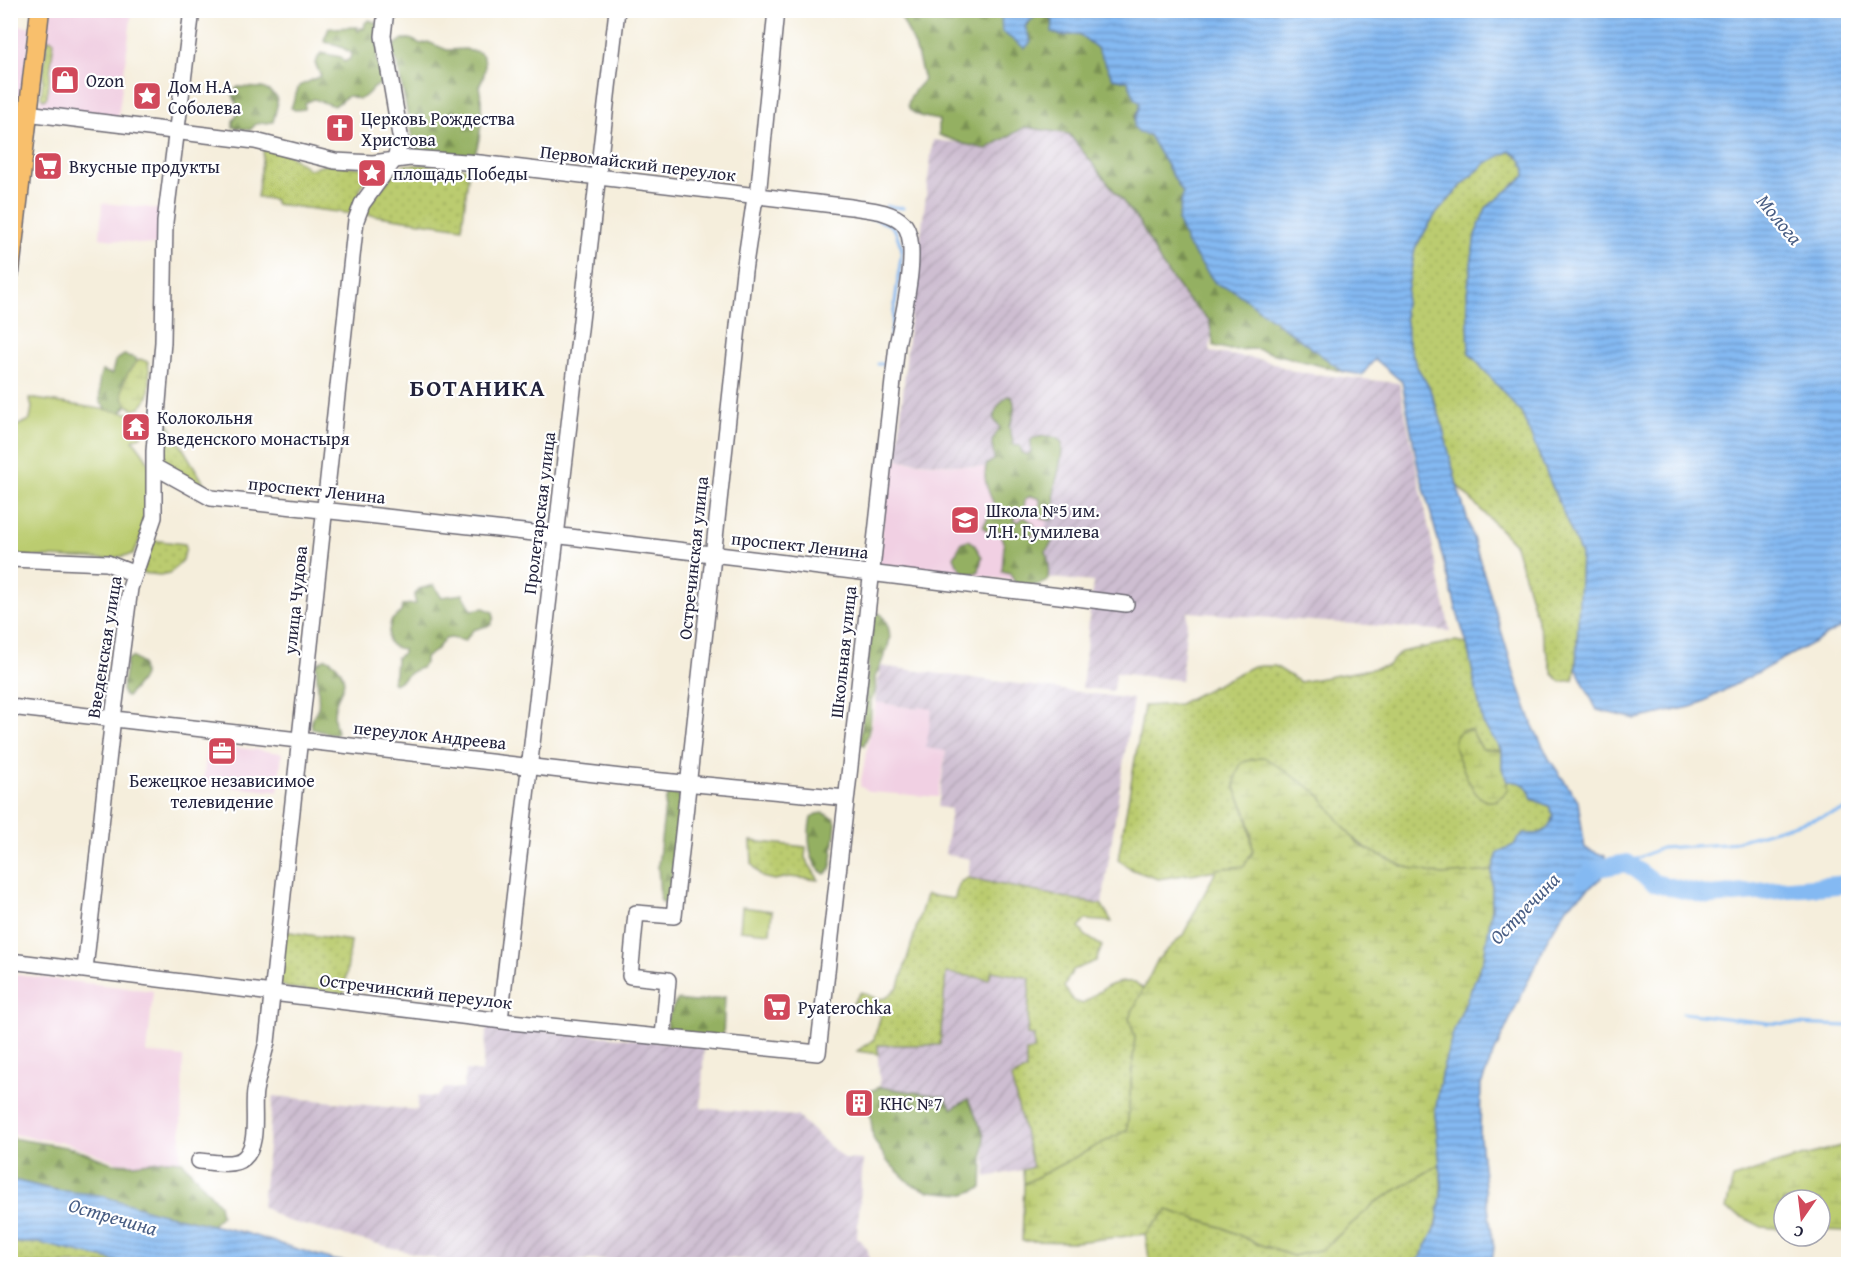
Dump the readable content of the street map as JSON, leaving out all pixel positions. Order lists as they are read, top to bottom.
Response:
{
  "streets": {
    "street": [
      "Первомайский переулок",
      "проспект Ленина",
      "Пролетарская улица",
      "Остречинская улица",
      "улица Чудова",
      "Введенская улица",
      "Школьная улица",
      "переулок Андреева",
      "Остречинский переулок"
    ]
  },
  "crossings": [
    ["Первомайский переулок", "Пролетарская улица"],
    ["Первомайский переулок", "Остречинская улица"],
    ["Первомайский переулок", "улица Чудова"],
    ["Первомайский переулок", "Введенская улица"],
    ["Первомайский переулок", "Школьная улица"],
    ["проспект Ленина", "Пролетарская улица"],
    ["проспект Ленина", "Остречинская улица"],
    ["проспект Ленина", "улица Чудова"],
    ["проспект Ленина", "Введенская улица"],
    ["проспект Ленина", "Школьная улица"],
    ["Пролетарская улица", "переулок Андреева"],
    ["Пролетарская улица", "Остречинский переулок"],
    ["Остречинская улица", "переулок Андреева"],
    ["Остречинская улица", "Остречинский переулок"],
    ["улица Чудова", "переулок Андреева"],
    ["улица Чудова", "Остречинский переулок"],
    ["Введенская улица", "переулок Андреева"],
    ["Введенская улица", "Остречинский переулок"],
    ["Школьная улица", "переулок Андреева"],
    ["Школьная улица", "Остречинский переулок"]
  ],
  "districts": ["БОТАНИКА"],
  "water": ["Молога", "Остречина"],
  "places": {
    "shop": ["Ozon"],
    "place": ["Дом Н.А. Соболева", "площадь Победы"],
    "church": ["Церковь Рождества Христова"],
    "supermarket": ["Вкусные продукты", "Pyaterochka"],
    "temple": ["Колокольня Введенского монастыря"],
    "school or university": ["Школа №5 им. Л.Н. Гумилева"],
    "office": ["Бежецкое независимое телевидение"],
    "building": ["КНС №7"]
  },
  "north": "bottom"
}
